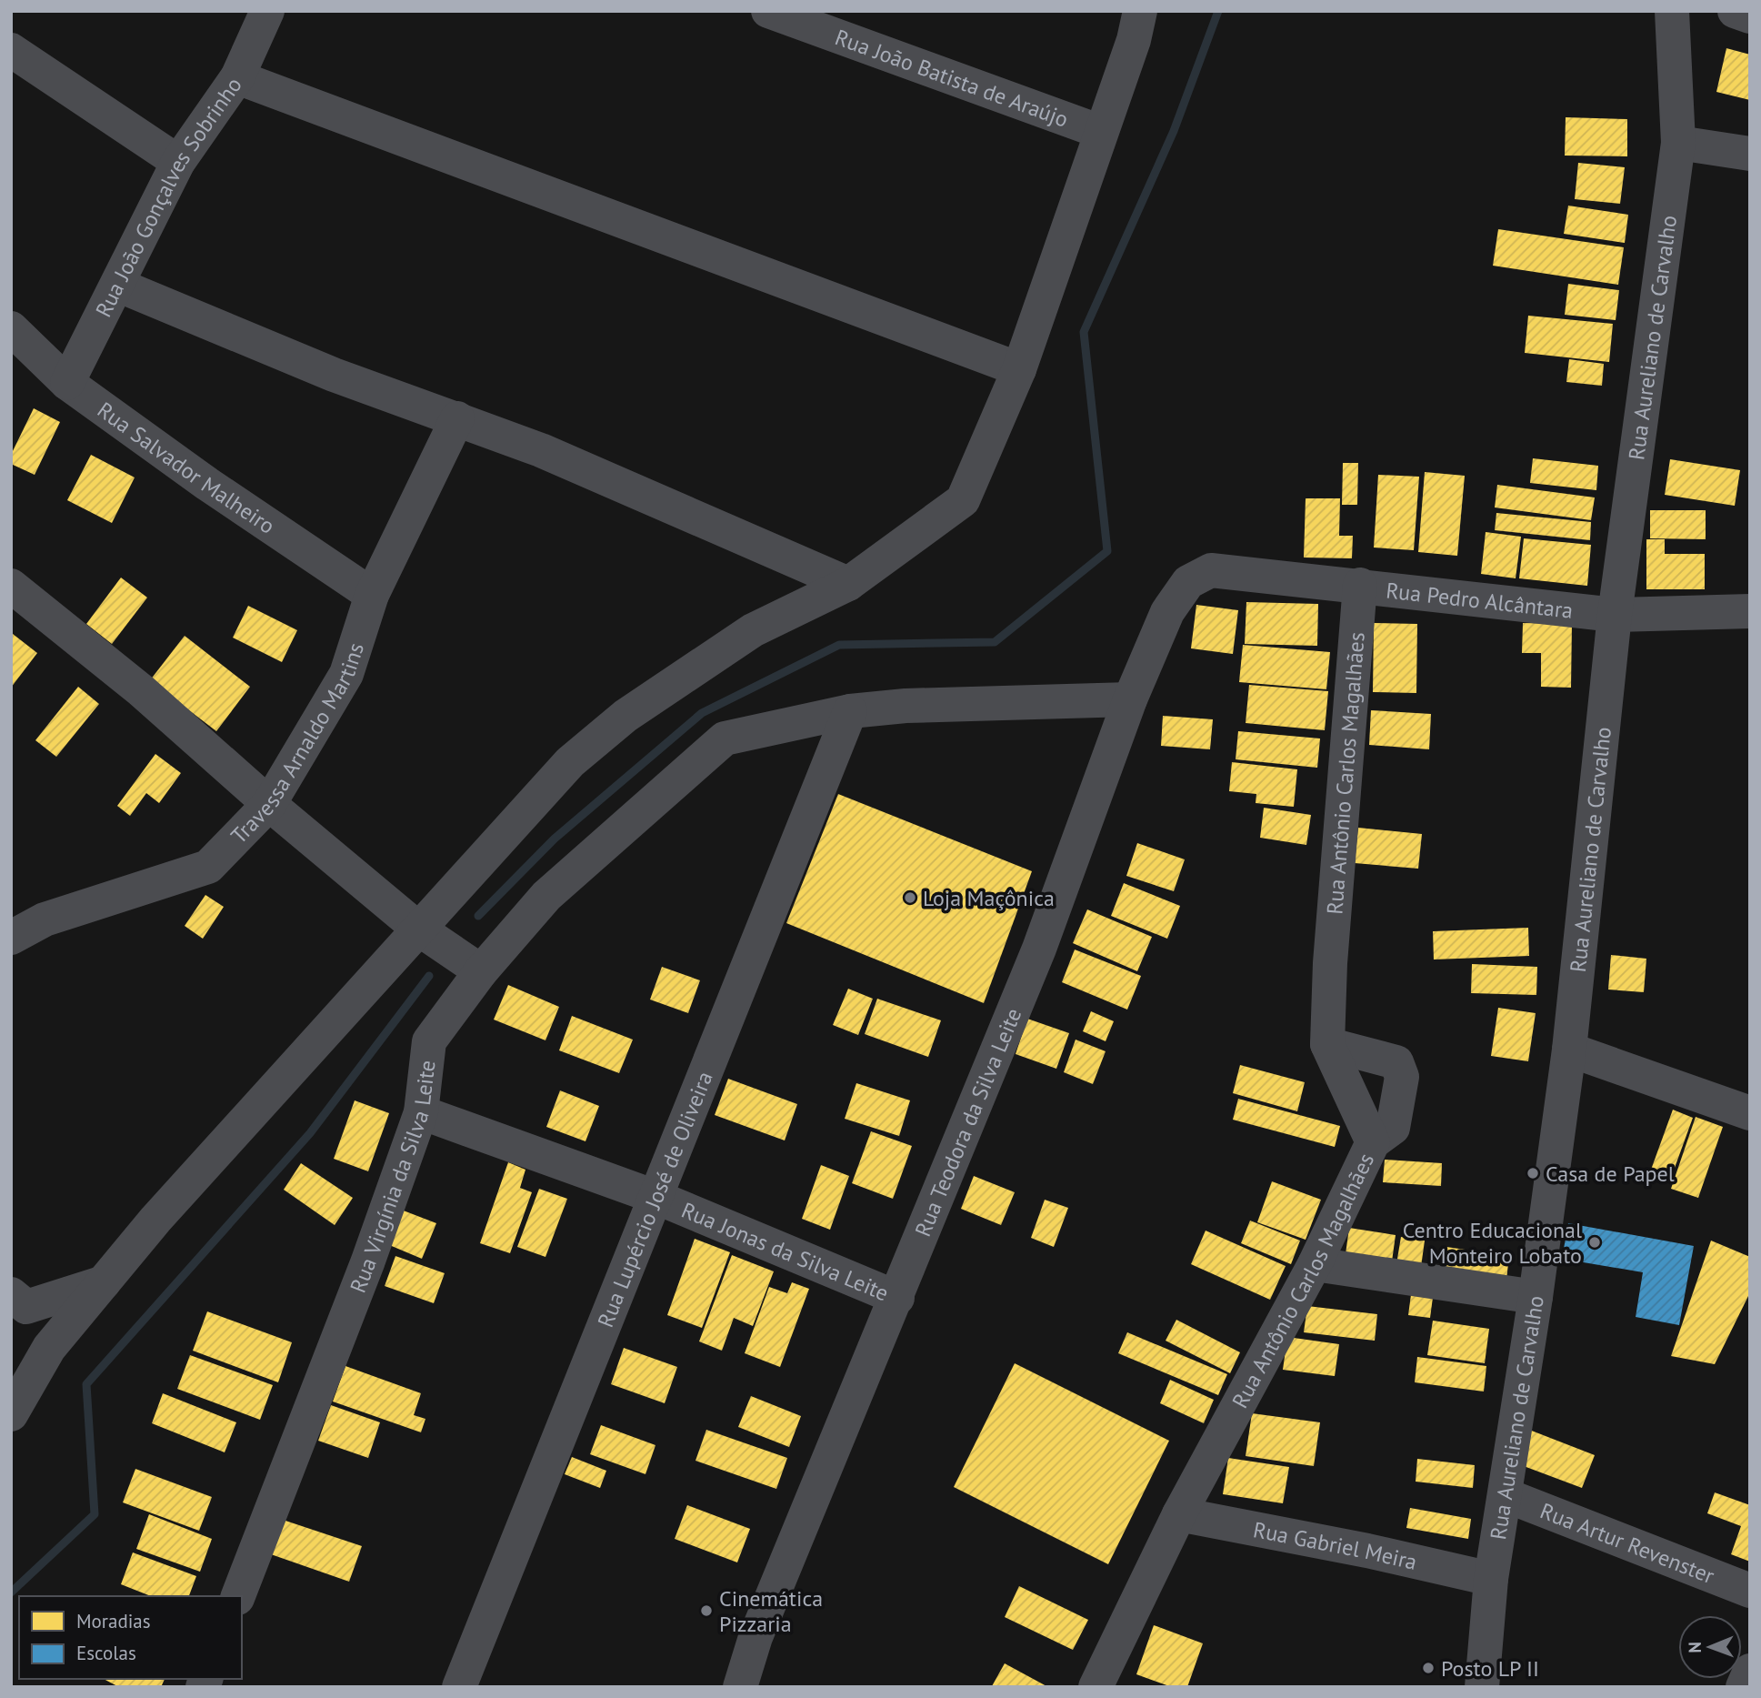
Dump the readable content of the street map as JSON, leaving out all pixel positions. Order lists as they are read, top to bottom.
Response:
{
  "streets": {
    "street": [
      "Rua João Batista de Araújo",
      "Rua João Gonçalves Sobrinho",
      "Rua Aureliano de Carvalho",
      "Rua Salvador Malheiro",
      "Rua Pedro Alcântara",
      "Travessa Arnaldo Martins",
      "Rua Antônio Carlos Magalhães",
      "Rua Teodora da Silva Leite",
      "Rua Virgínia da Silva Leite",
      "Rua Lupércio José de Oliveira",
      "Rua Jonas da Silva Leite",
      "Rua Artur Revenster",
      "Rua Gabriel Meira"
    ]
  },
  "crossings": [
    ["Rua João Gonçalves Sobrinho", "Rua Salvador Malheiro"],
    ["Rua Aureliano de Carvalho", "Rua Pedro Alcântara"],
    ["Rua Aureliano de Carvalho", "Rua Artur Revenster"],
    ["Rua Aureliano de Carvalho", "Rua Gabriel Meira"],
    ["Rua Salvador Malheiro", "Travessa Arnaldo Martins"],
    ["Rua Pedro Alcântara", "Rua Antônio Carlos Magalhães"],
    ["Rua Pedro Alcântara", "Rua Teodora da Silva Leite"],
    ["Rua Antônio Carlos Magalhães", "Rua Gabriel Meira"],
    ["Rua Teodora da Silva Leite", "Rua Jonas da Silva Leite"],
    ["Rua Virgínia da Silva Leite", "Rua Lupércio José de Oliveira"],
    ["Rua Virgínia da Silva Leite", "Rua Jonas da Silva Leite"],
    ["Rua Lupércio José de Oliveira", "Rua Jonas da Silva Leite"]
  ],
  "places": [
    "Loja Maçônica",
    "Casa de Papel",
    "Centro Educacional Monteiro Lobato",
    "Cinemática Pizzaria",
    "Posto LP II"
  ],
  "legend": ["Moradias", "Escolas"],
  "north": "left"
}
